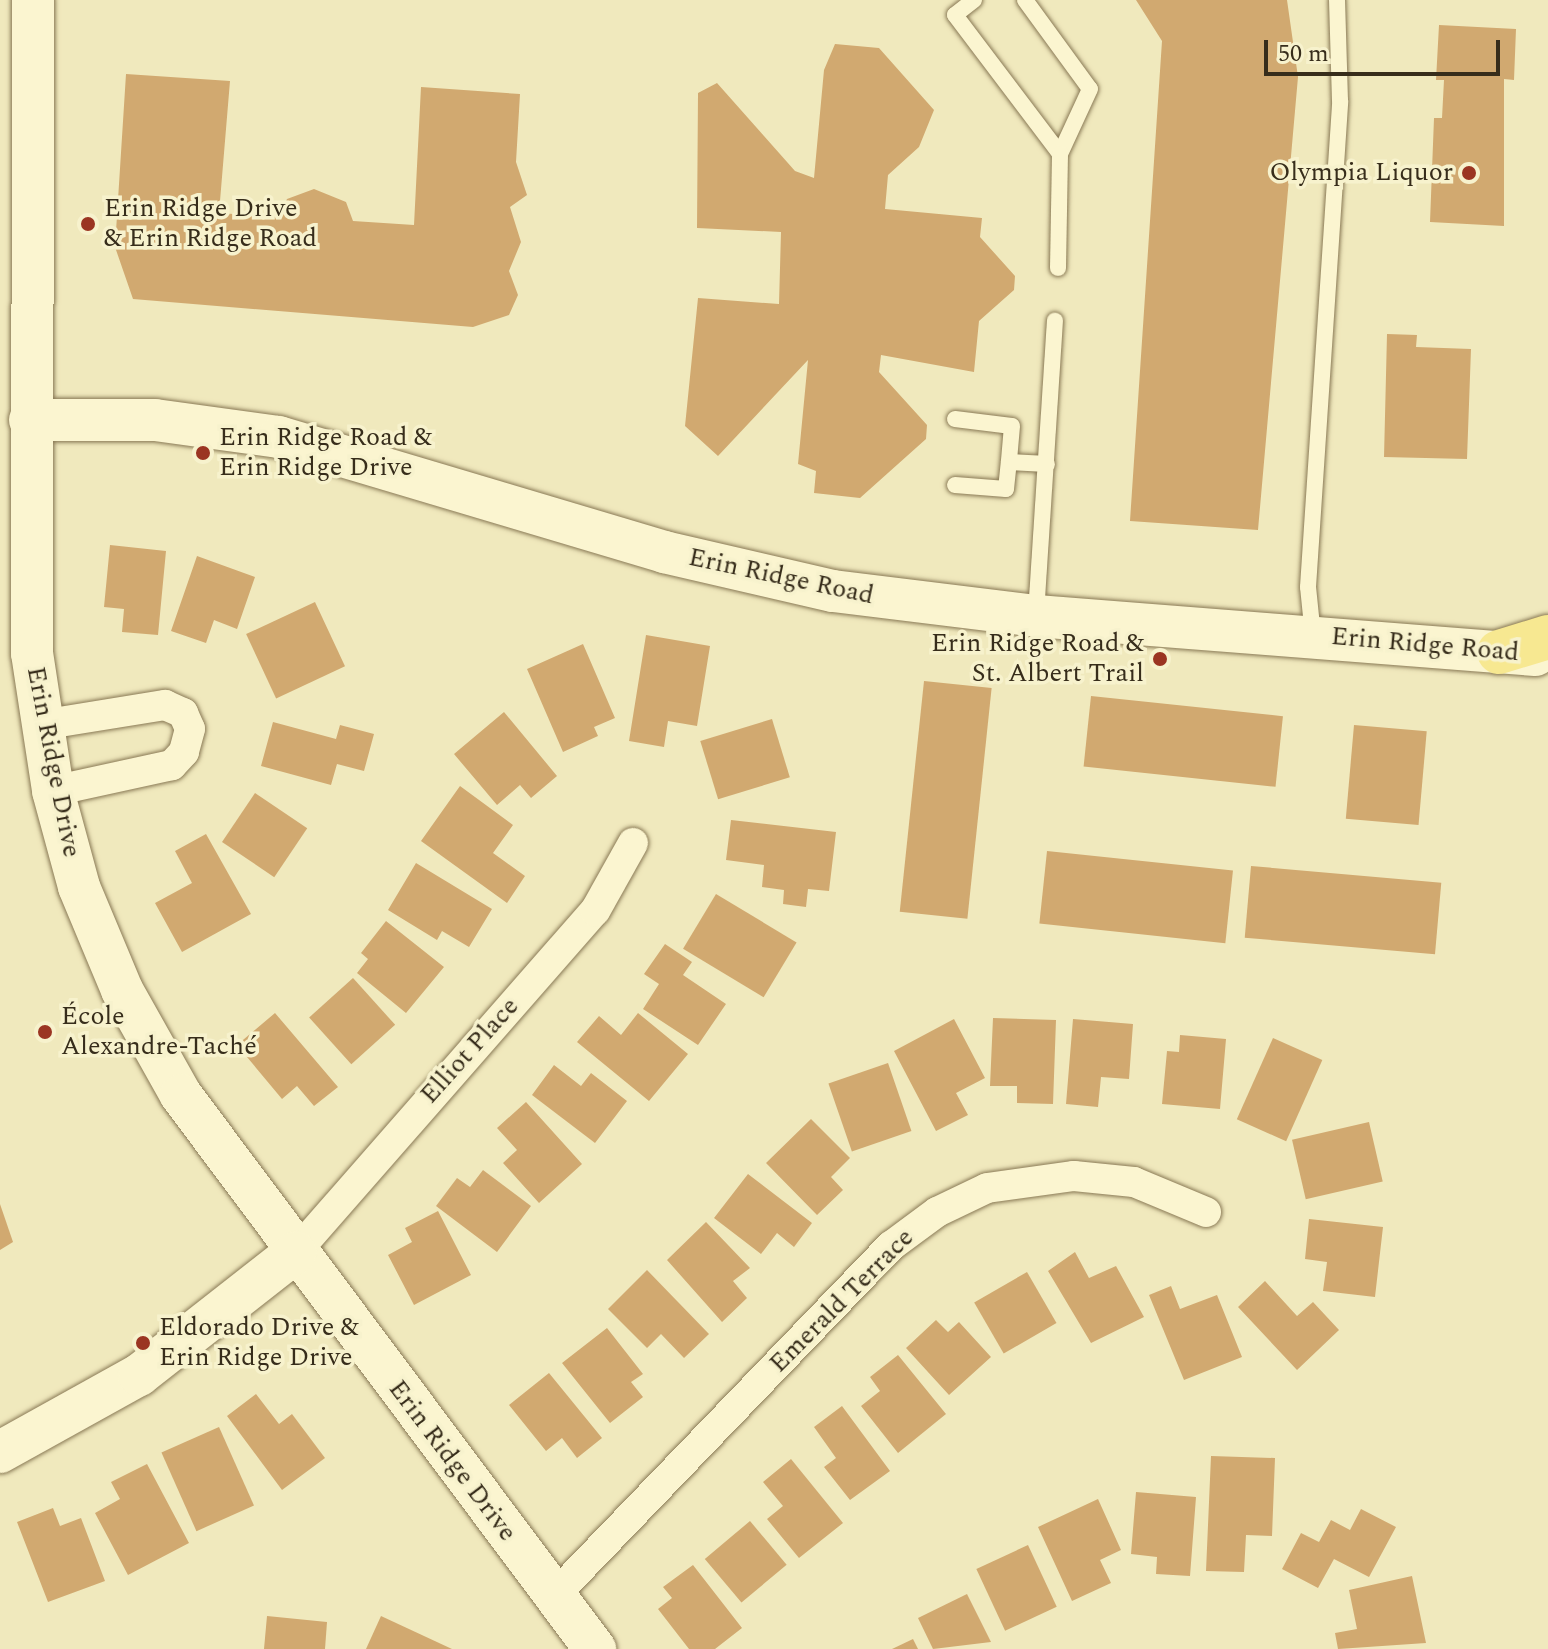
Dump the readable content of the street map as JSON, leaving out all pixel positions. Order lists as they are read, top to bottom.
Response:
{
  "streets": {
    "street": [
      "Erin Ridge Road",
      "Erin Ridge Drive",
      "Elliot Place",
      "Emerald Terrace"
    ]
  },
  "crossings": [
    ["Erin Ridge Road", "Erin Ridge Drive"],
    ["Erin Ridge Drive", "Elliot Place"],
    ["Erin Ridge Drive", "Emerald Terrace"]
  ],
  "places": [
    "Olympia Liquor",
    "Erin Ridge Drive & Erin Ridge Road",
    "Erin Ridge Road & Erin Ridge Drive",
    "Erin Ridge Road & St. Albert Trail",
    "École Alexandre-Taché",
    "Eldorado Drive & Erin Ridge Drive"
  ],
  "scale_bar": "50 m"
}
